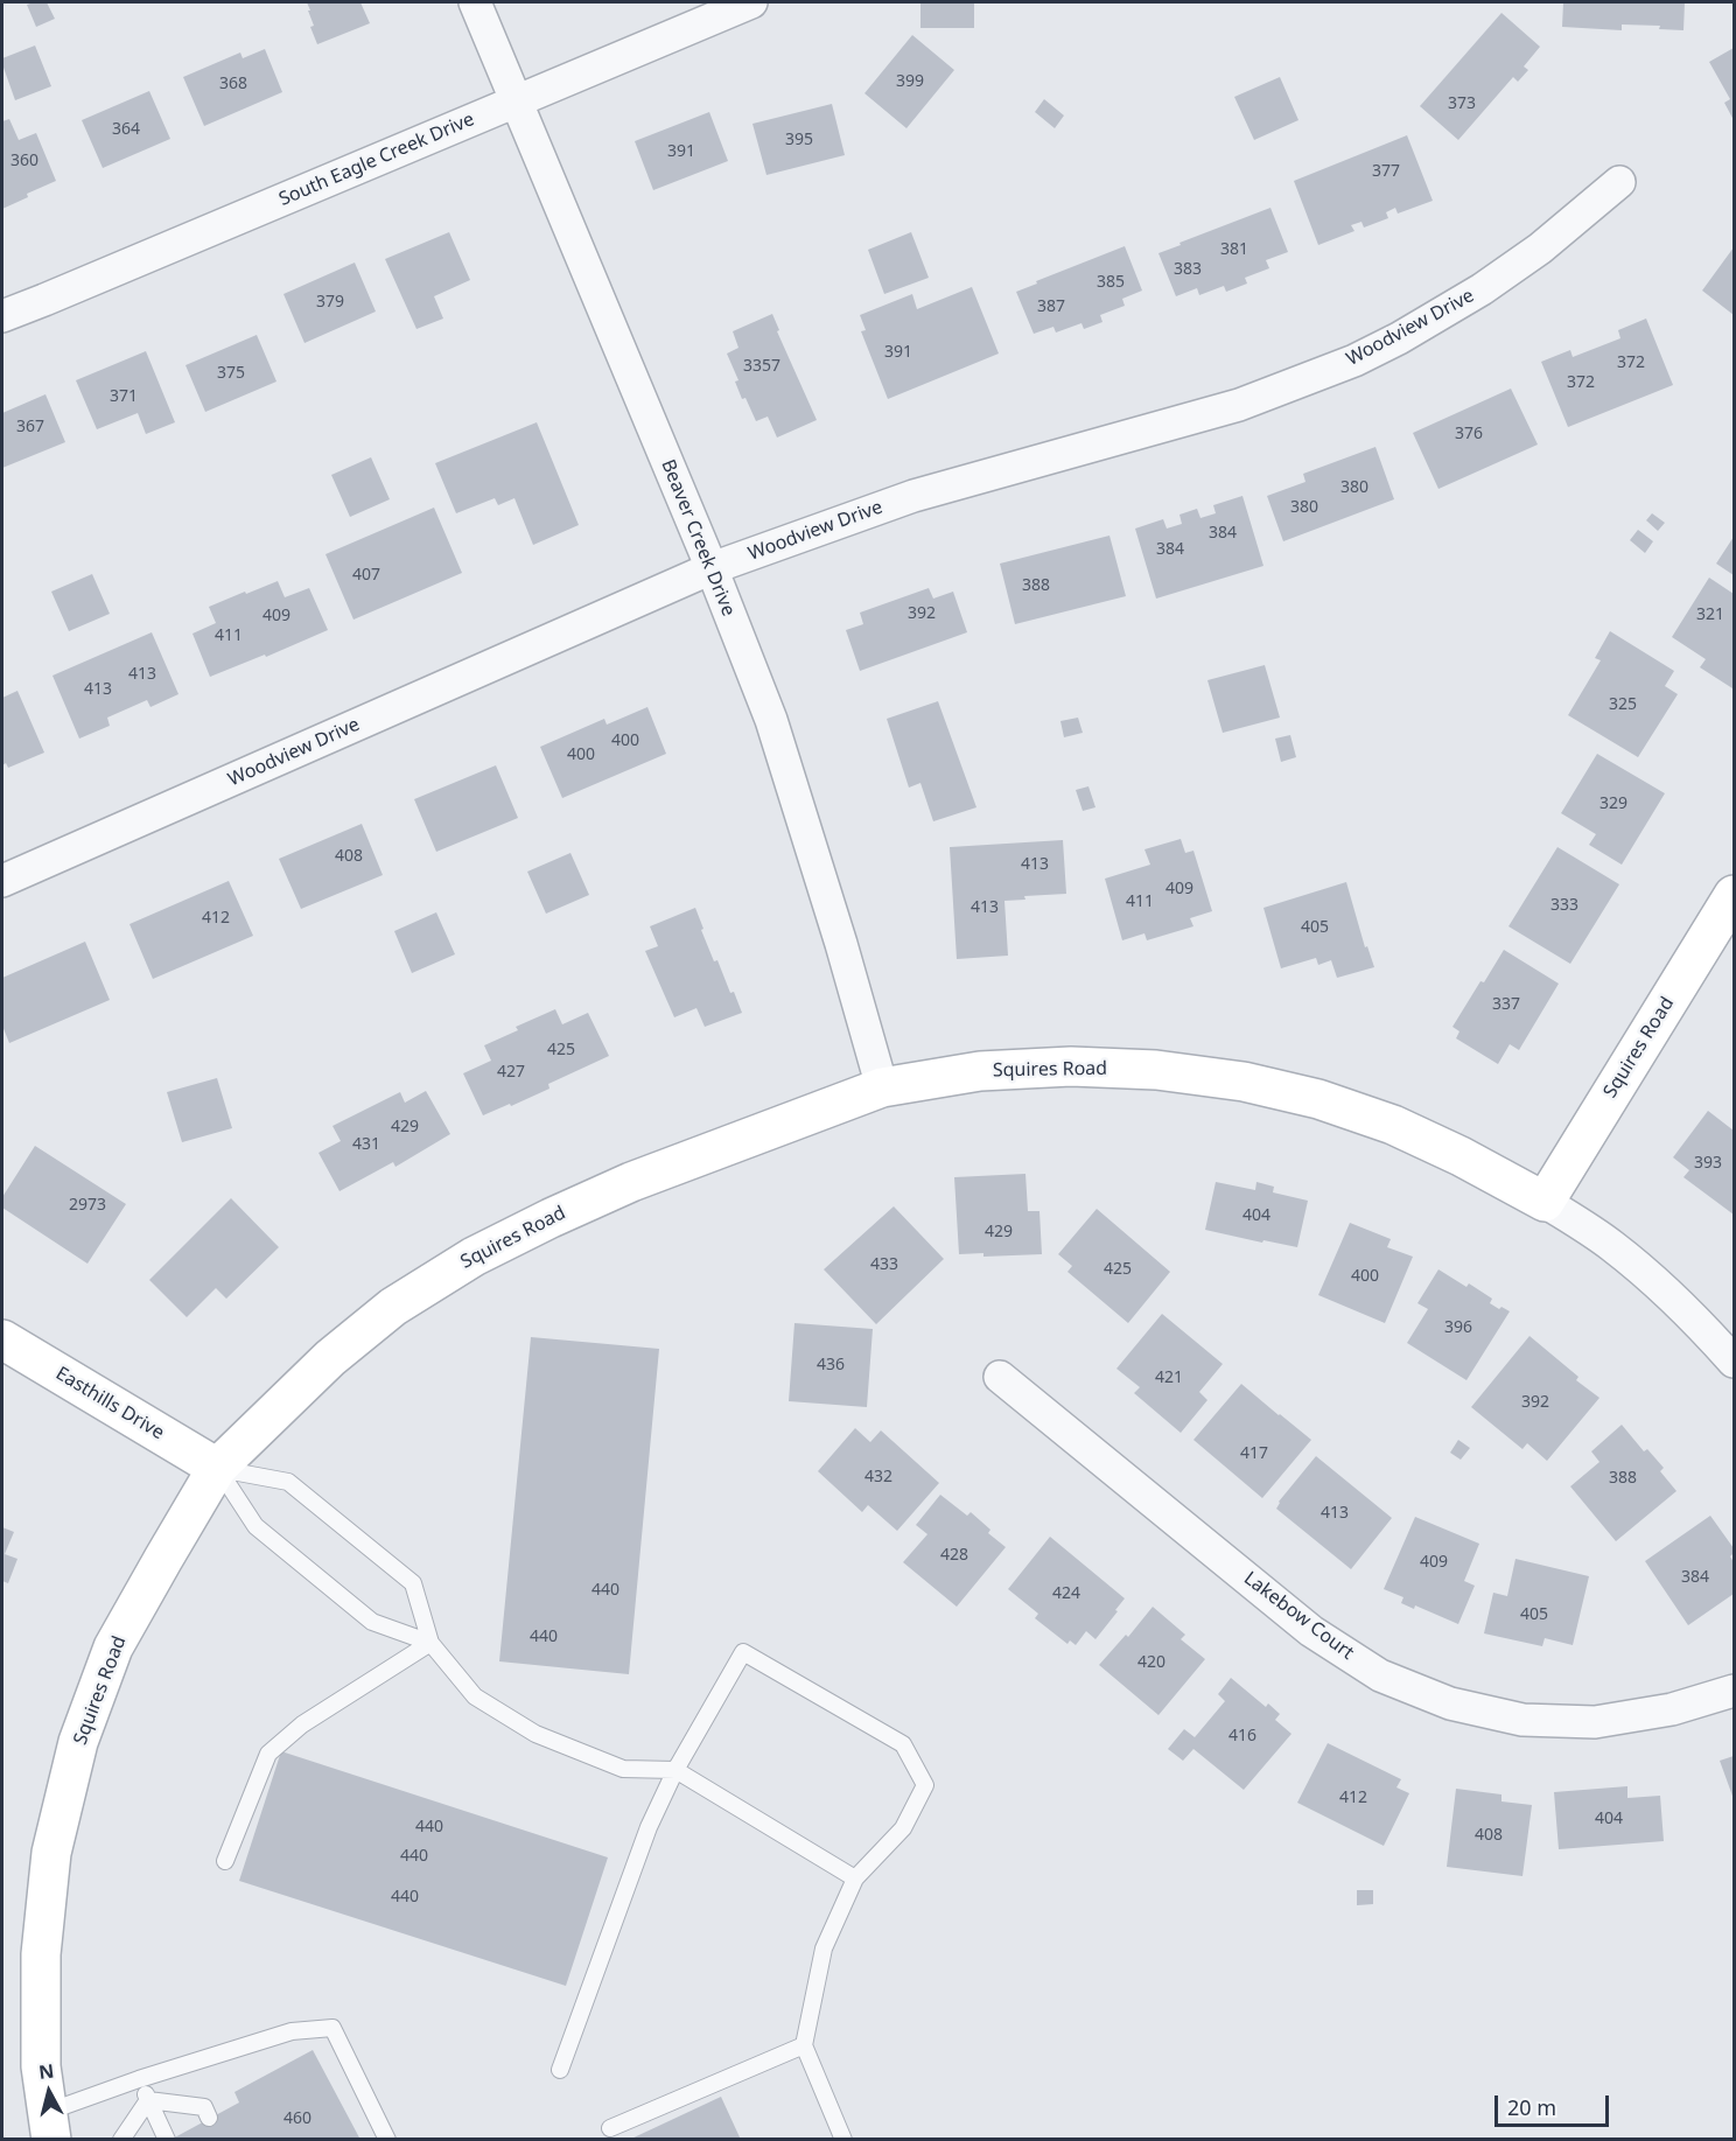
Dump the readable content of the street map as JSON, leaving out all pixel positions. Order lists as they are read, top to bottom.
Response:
{
  "streets": {
    "street": [
      "South Eagle Creek Drive",
      "Woodview Drive",
      "Beaver Creek Drive",
      "Squires Road",
      "Easthills Drive",
      "Lakebow Court"
    ]
  },
  "crossings": [
    ["South Eagle Creek Drive", "Beaver Creek Drive"],
    ["Woodview Drive", "Beaver Creek Drive"],
    ["Beaver Creek Drive", "Squires Road"],
    ["Squires Road", "Easthills Drive"]
  ],
  "house_numbers": [
    "399",
    "368",
    "373",
    "364",
    "395",
    "391",
    "360",
    "377",
    "381",
    "383",
    "385",
    "379",
    "387",
    "391",
    "372",
    "3357",
    "375",
    "372",
    "371",
    "367",
    "376",
    "380",
    "380",
    "384",
    "384",
    "407",
    "388",
    "392",
    "321",
    "409",
    "411",
    "413",
    "413",
    "325",
    "400",
    "400",
    "329",
    "408",
    "413",
    "409",
    "411",
    "333",
    "413",
    "412",
    "405",
    "337",
    "425",
    "427",
    "429",
    "431",
    "393",
    "2973",
    "404",
    "429",
    "433",
    "425",
    "400",
    "396",
    "436",
    "421",
    "392",
    "417",
    "432",
    "388",
    "413",
    "428",
    "409",
    "384",
    "440",
    "424",
    "405",
    "440",
    "420",
    "416",
    "412",
    "404",
    "440",
    "408",
    "440",
    "440",
    "460"
  ],
  "scale_bar": "20 m",
  "north": "top"
}
